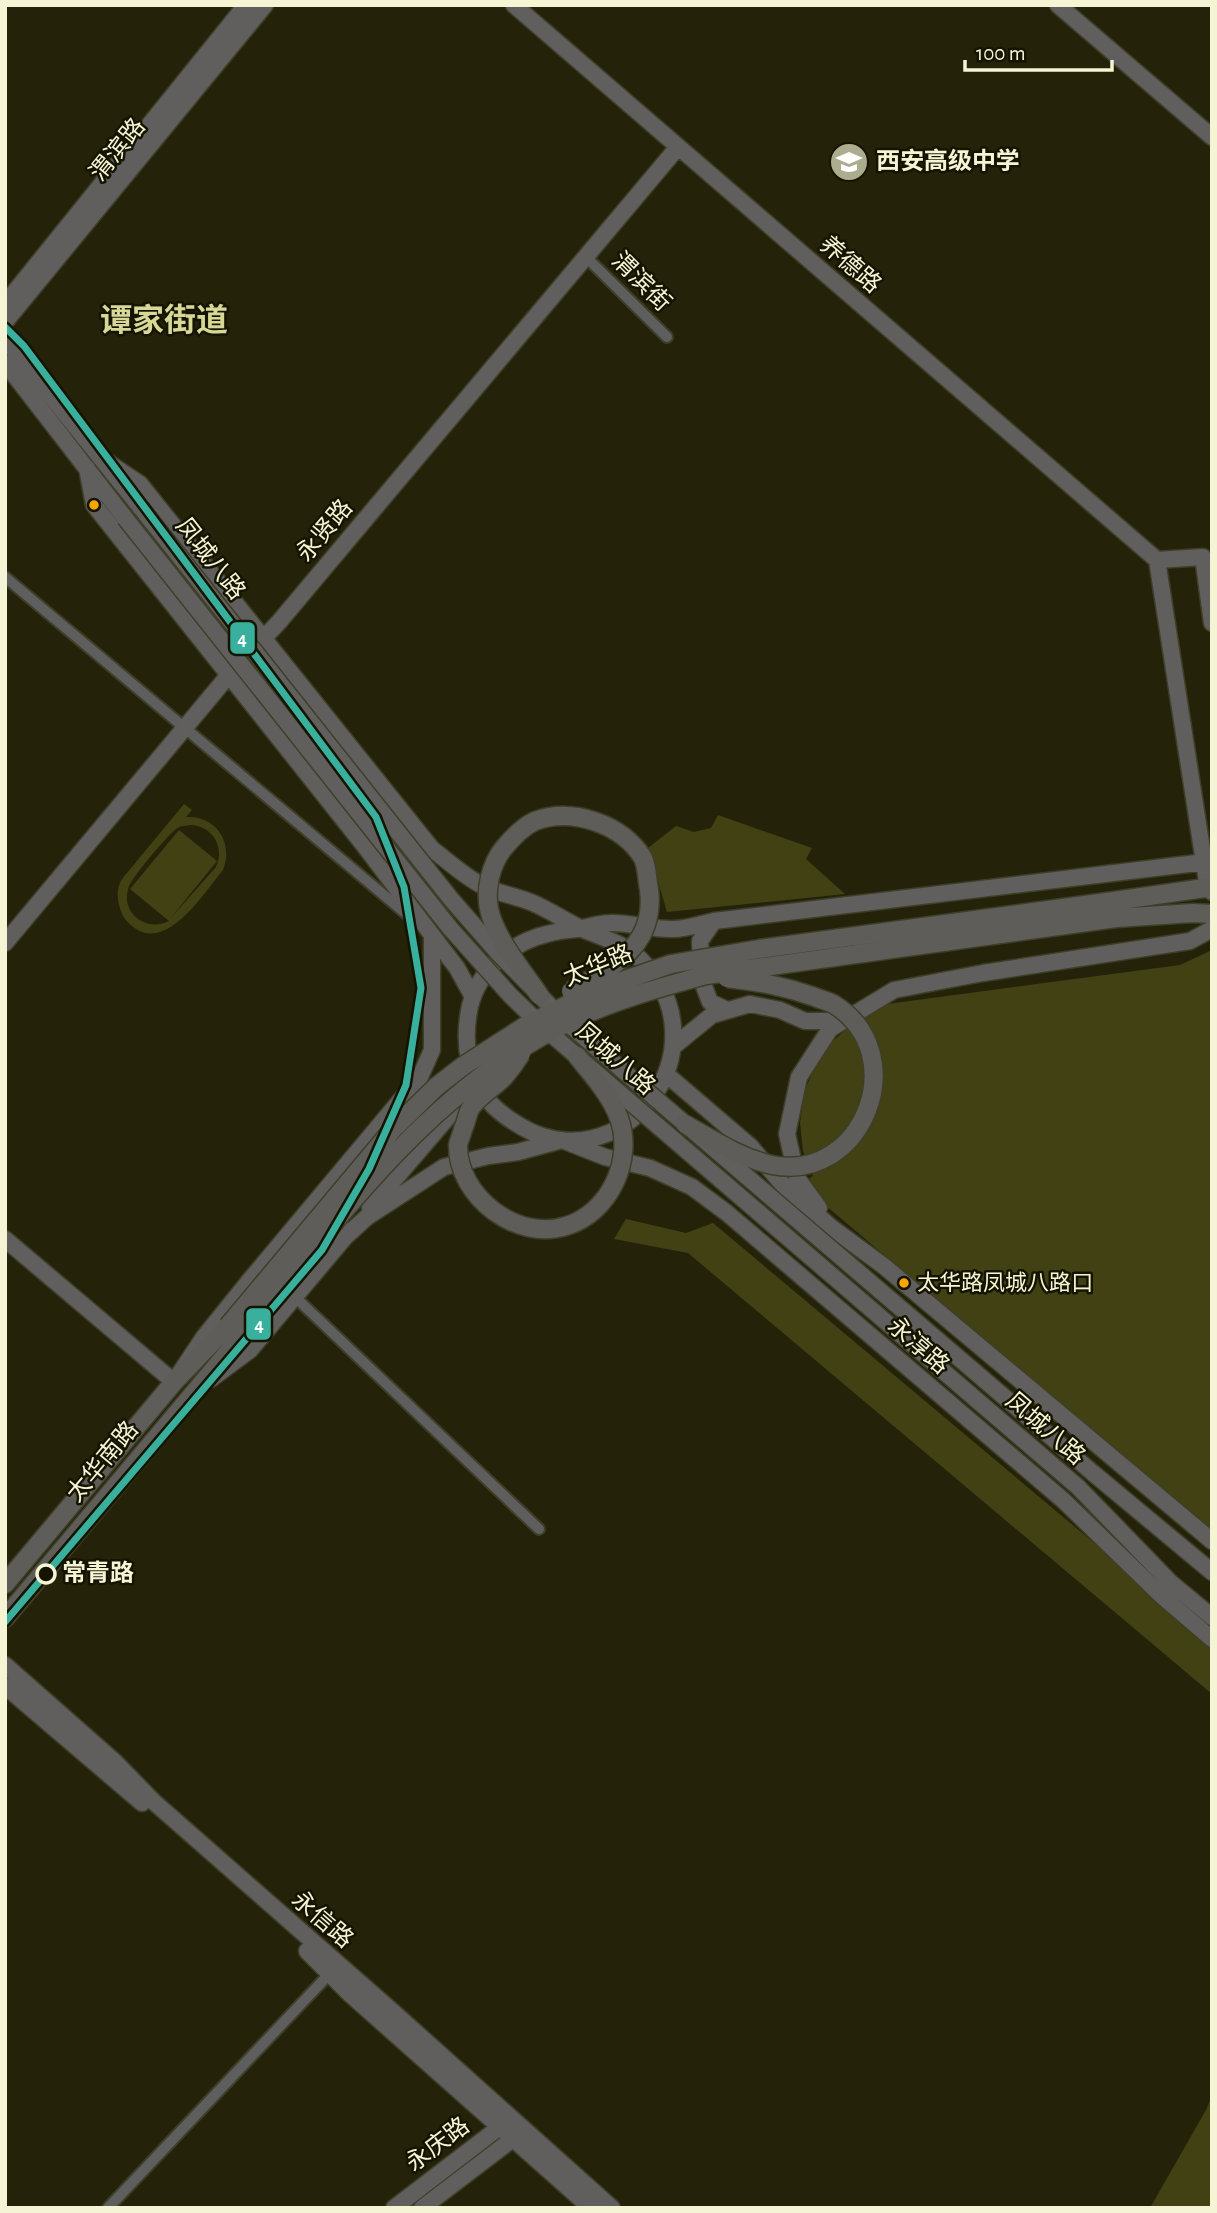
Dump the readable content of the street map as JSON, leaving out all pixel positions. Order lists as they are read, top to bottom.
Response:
{
  "streets": {
    "main road": ["太华路", "太华南路"],
    "street": [
      "渭滨路",
      "养德路",
      "渭滨街",
      "永贤路",
      "凤城八路",
      "永淳路",
      "永信路",
      "永庆路"
    ]
  },
  "crossings": [
    ["养德路", "永贤路"],
    ["渭滨街", "永贤路"],
    ["永贤路", "凤城八路"],
    ["凤城八路", "永淳路"],
    ["太华路", "太华南路"],
    ["永信路", "永庆路"]
  ],
  "districts": ["谭家街道"],
  "places": {
    "school or university": ["西安高级中学"],
    "other": ["太华路凤城八路口", "常青路"]
  },
  "lines": ["transit line 4"],
  "scale_bar": "100 m"
}
